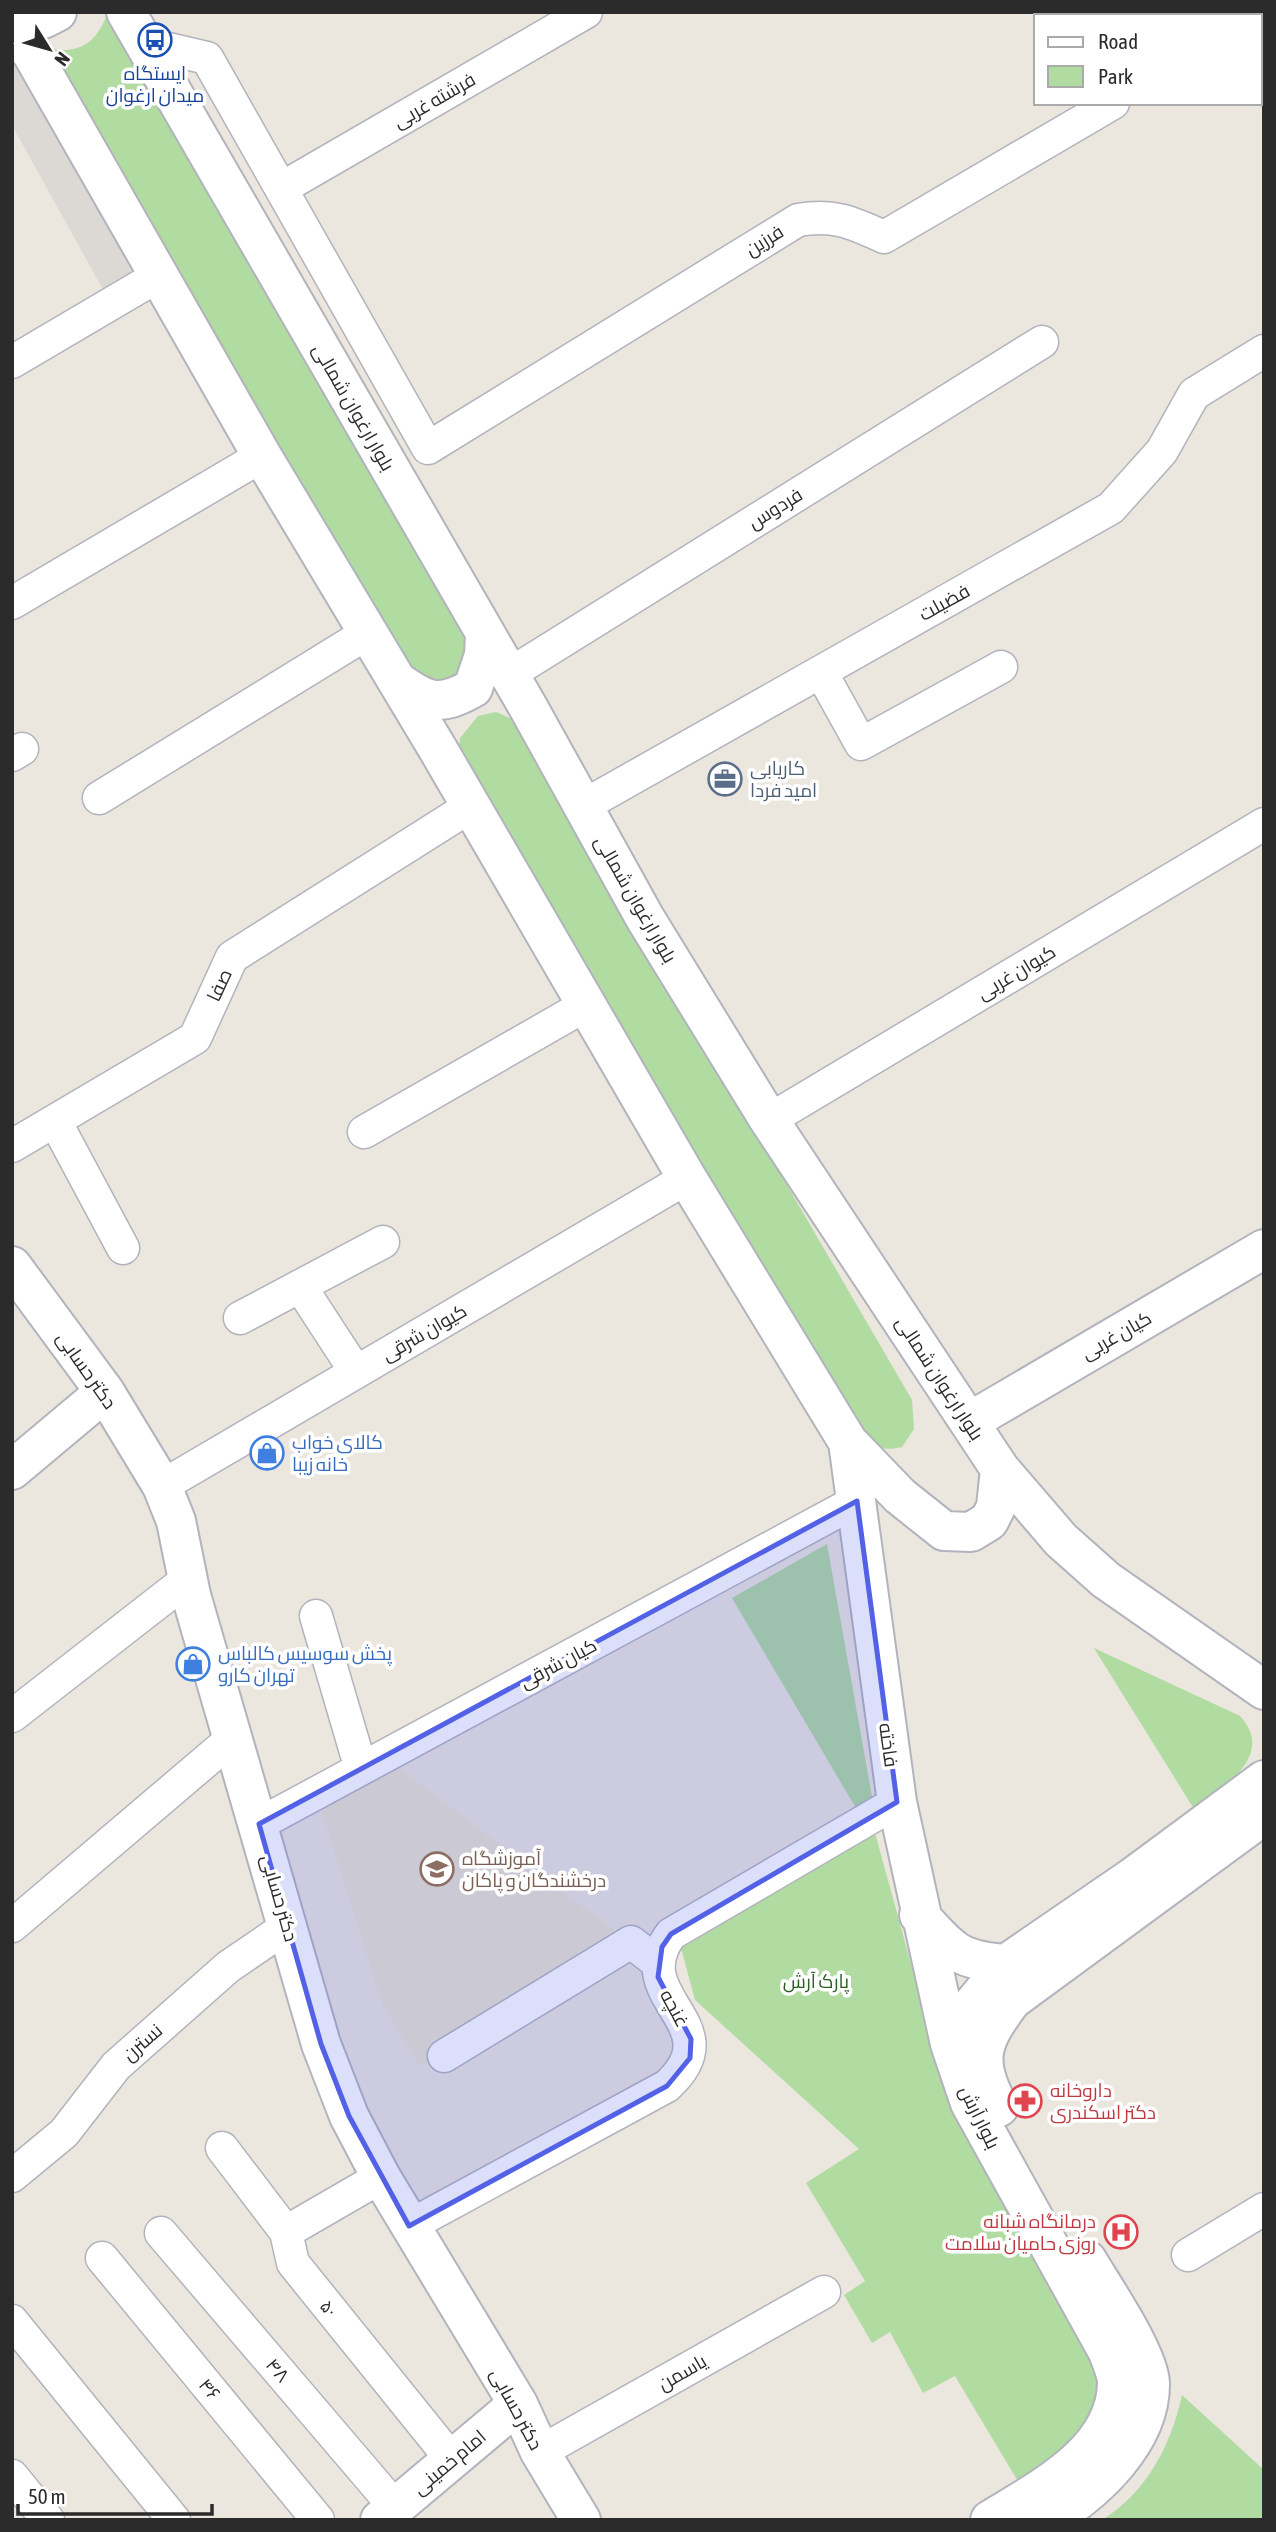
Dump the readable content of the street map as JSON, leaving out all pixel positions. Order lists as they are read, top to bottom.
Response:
{
  "streets": {
    "street": [
      "فرشته غربی",
      "فرزین",
      "بلوار ارغوان شمالی",
      "فردوس",
      "فضیلت",
      "کیوان غربی",
      "صفا",
      "کیوان شرقی",
      "کیان غربی",
      "دکتر حسابی",
      "کیان شرقی",
      "فاخته",
      "غنچه",
      "نسترن",
      "بلوار آرش",
      "۵۰",
      "۴۸",
      "یاسمن",
      "۴۶",
      "امام خمینی"
    ]
  },
  "crossings": [
    ["فرشته غربی", "فرزین"],
    ["بلوار ارغوان شمالی", "فردوس"],
    ["بلوار ارغوان شمالی", "فضیلت"],
    ["بلوار ارغوان شمالی", "کیوان غربی"],
    ["بلوار ارغوان شمالی", "کیان غربی"],
    ["کیوان شرقی", "دکتر حسابی"],
    ["دکتر حسابی", "کیان شرقی"],
    ["دکتر حسابی", "غنچه"],
    ["دکتر حسابی", "نسترن"],
    ["دکتر حسابی", "یاسمن"],
    ["دکتر حسابی", "امام خمینی"],
    ["کیان شرقی", "فاخته"],
    ["فاخته", "غنچه"],
    ["فاخته", "بلوار آرش"],
    ["۵۰", "امام خمینی"],
    ["۴۸", "امام خمینی"]
  ],
  "parks": ["پارک آرش"],
  "places": {
    "bus stop": ["ایستگاه میدان ارغوان"],
    "office": ["کاریابی امید فردا"],
    "shop": ["کالای خواب خانه زیبا", "پخش سوسیس کالباس تهران کارو"],
    "school or university": ["آموزشگاه درخشندگان و پاکان"],
    "pharmacy": ["داروخانه دکتر اسکندری"],
    "hospital": ["درمانگاه شبانه روزی حامیان سلامت"]
  },
  "legend": ["Road", "Park"],
  "scale_bar": "50 m",
  "north": "bottom right"
}
